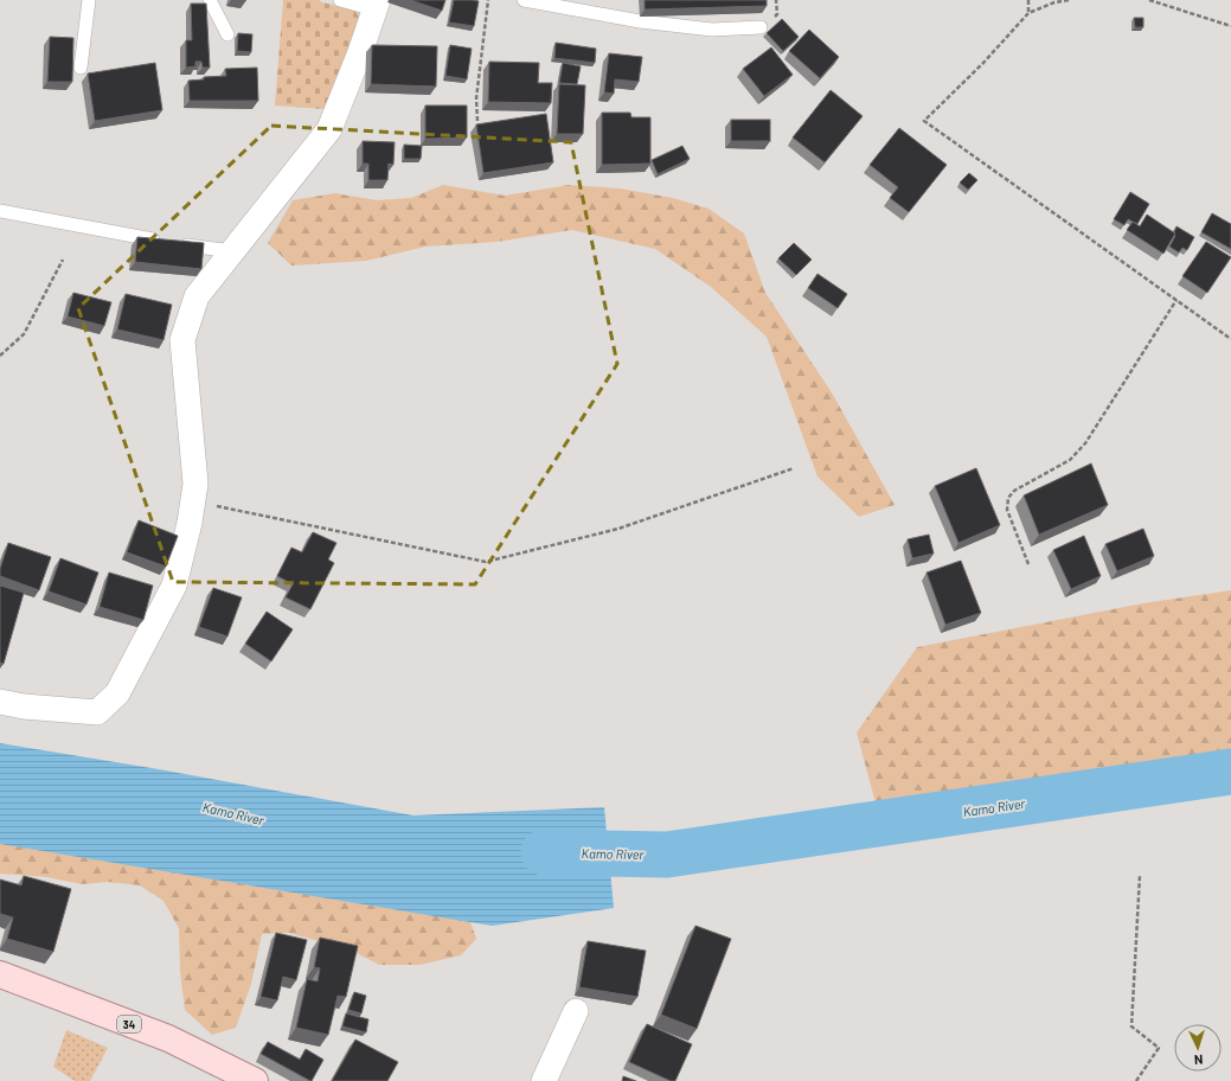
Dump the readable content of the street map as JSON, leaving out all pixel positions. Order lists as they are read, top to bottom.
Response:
{
  "streets": {
    "main road": ["34"]
  },
  "water": ["Kamo River"],
  "north": "bottom"
}
